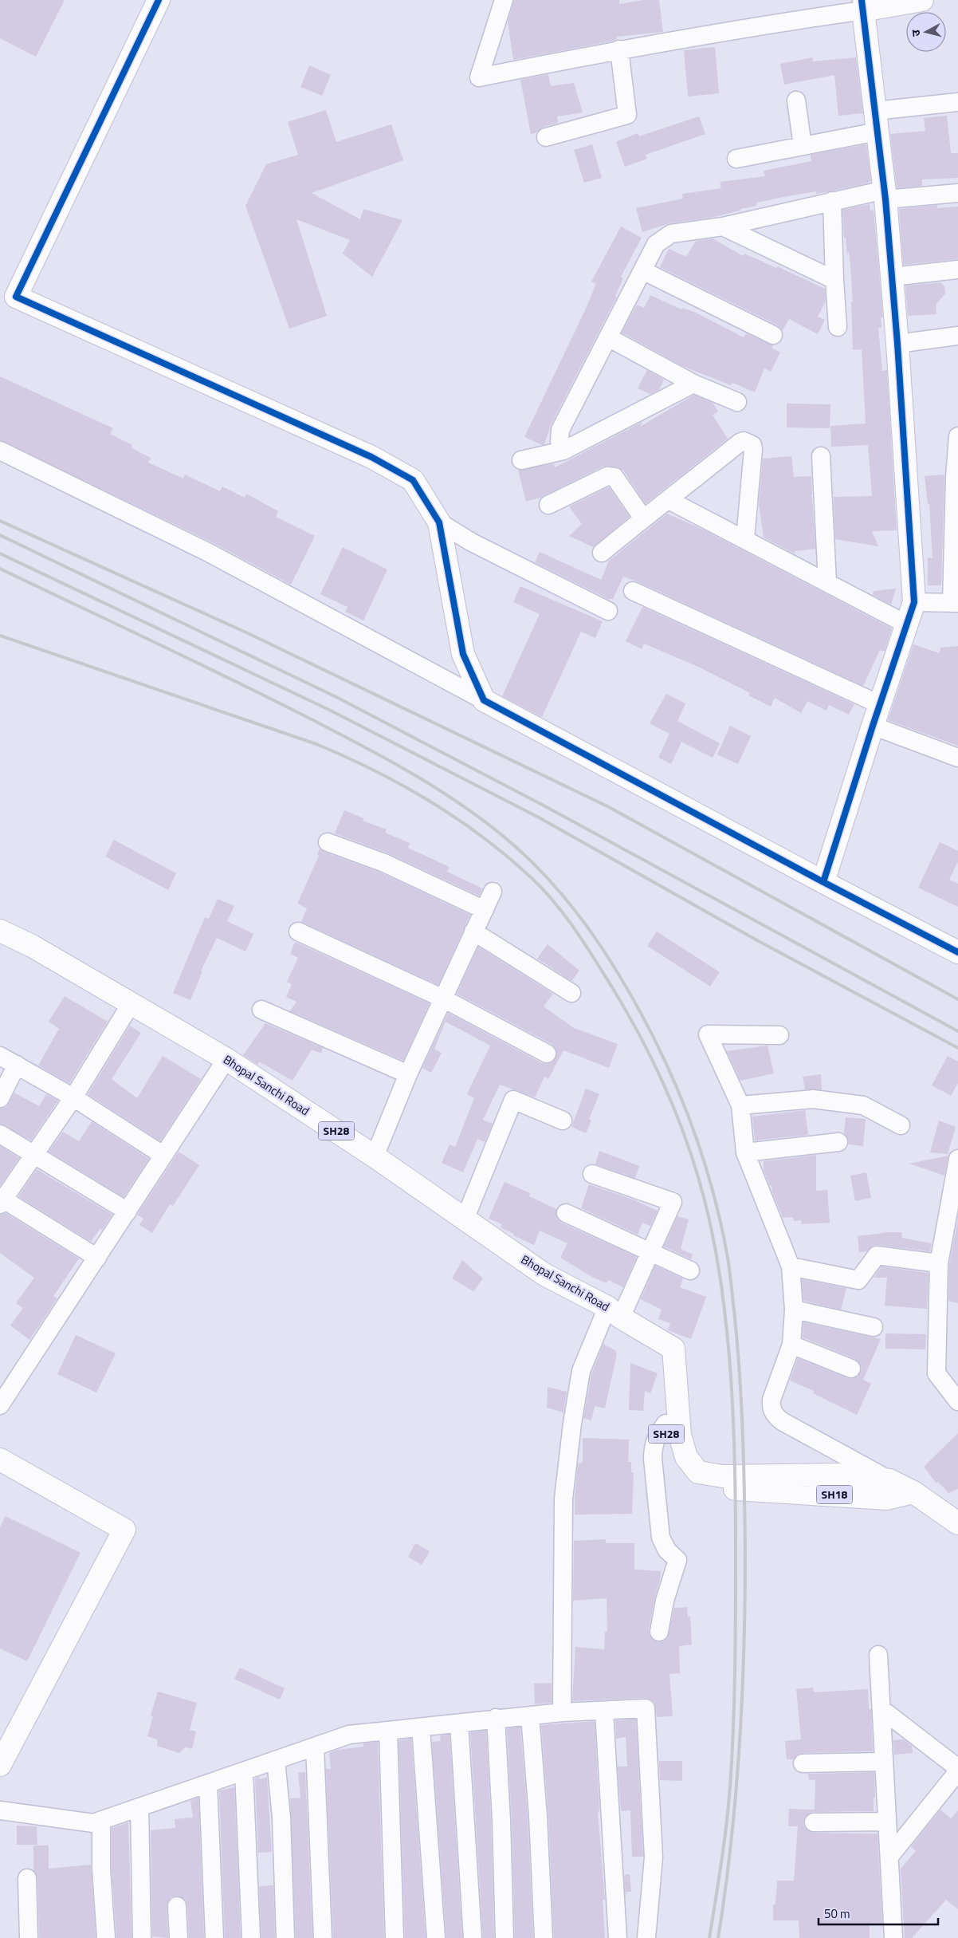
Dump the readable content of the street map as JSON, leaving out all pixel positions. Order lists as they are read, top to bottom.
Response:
{
  "streets": {
    "street": ["Bhopal Sanchi Road", "SH28", "SH18"]
  },
  "crossings": [
    ["Bhopal Sanchi Road", "SH28"],
    ["SH28", "SH18"]
  ],
  "scale_bar": "50 m",
  "north": "left"
}
